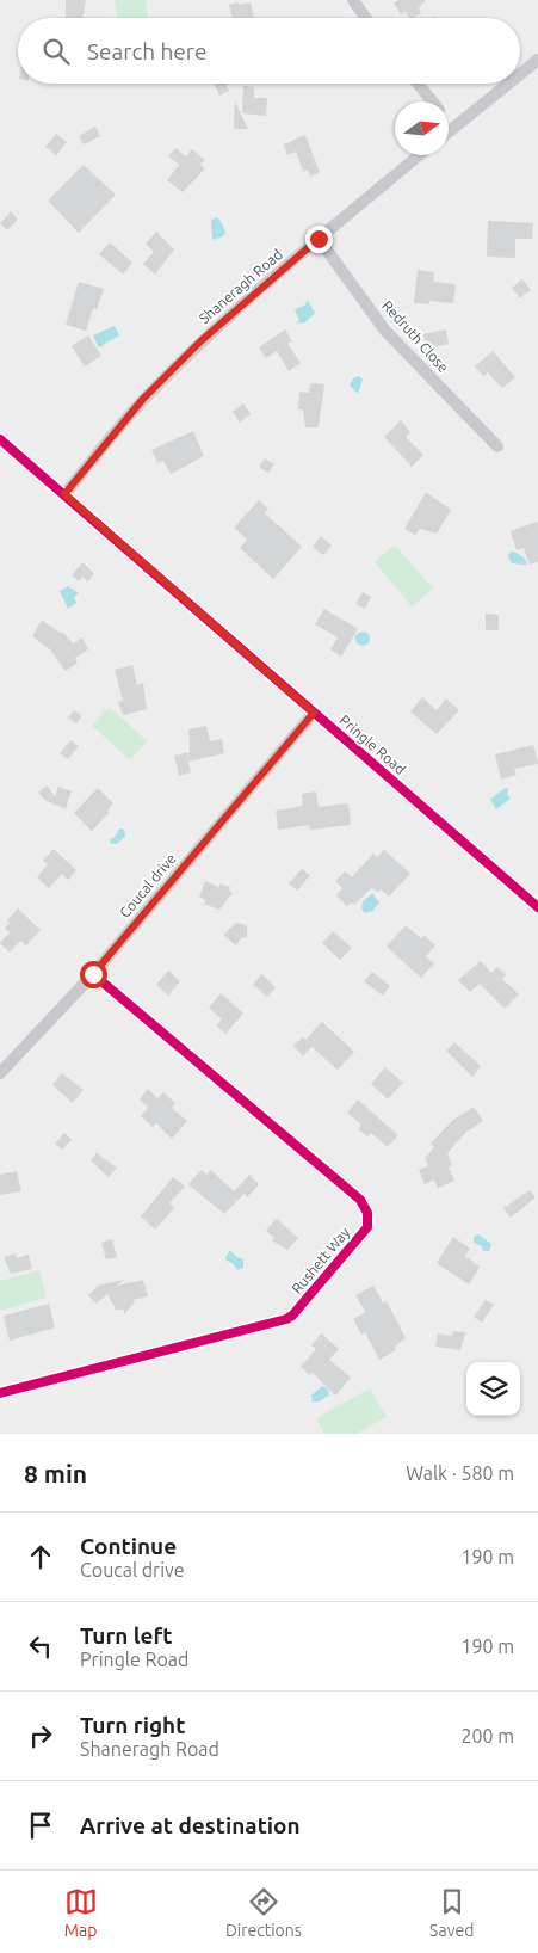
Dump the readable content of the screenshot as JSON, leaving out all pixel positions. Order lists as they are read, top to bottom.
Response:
{
  "streets": {
    "street": [
      "Shaneragh Road",
      "Redruth Close",
      "Pringle Road",
      "Coucal drive",
      "Rushett Way"
    ]
  },
  "crossings": [
    ["Shaneragh Road", "Redruth Close"],
    ["Shaneragh Road", "Pringle Road"],
    ["Pringle Road", "Coucal drive"],
    ["Coucal drive", "Rushett Way"]
  ],
  "north": "right",
  "page": {
    "search": "Search here",
    "heading": ["8 min", "Walk · 580 m"],
    "list": [
      ["Continue", "Coucal drive", "190 m"],
      ["Turn left", "Pringle Road", "190 m"],
      ["Turn right", "Shaneragh Road", "200 m"],
      "Arrive at destination"
    ],
    "nav": ["Map", "Directions", "Saved"]
  }
}
